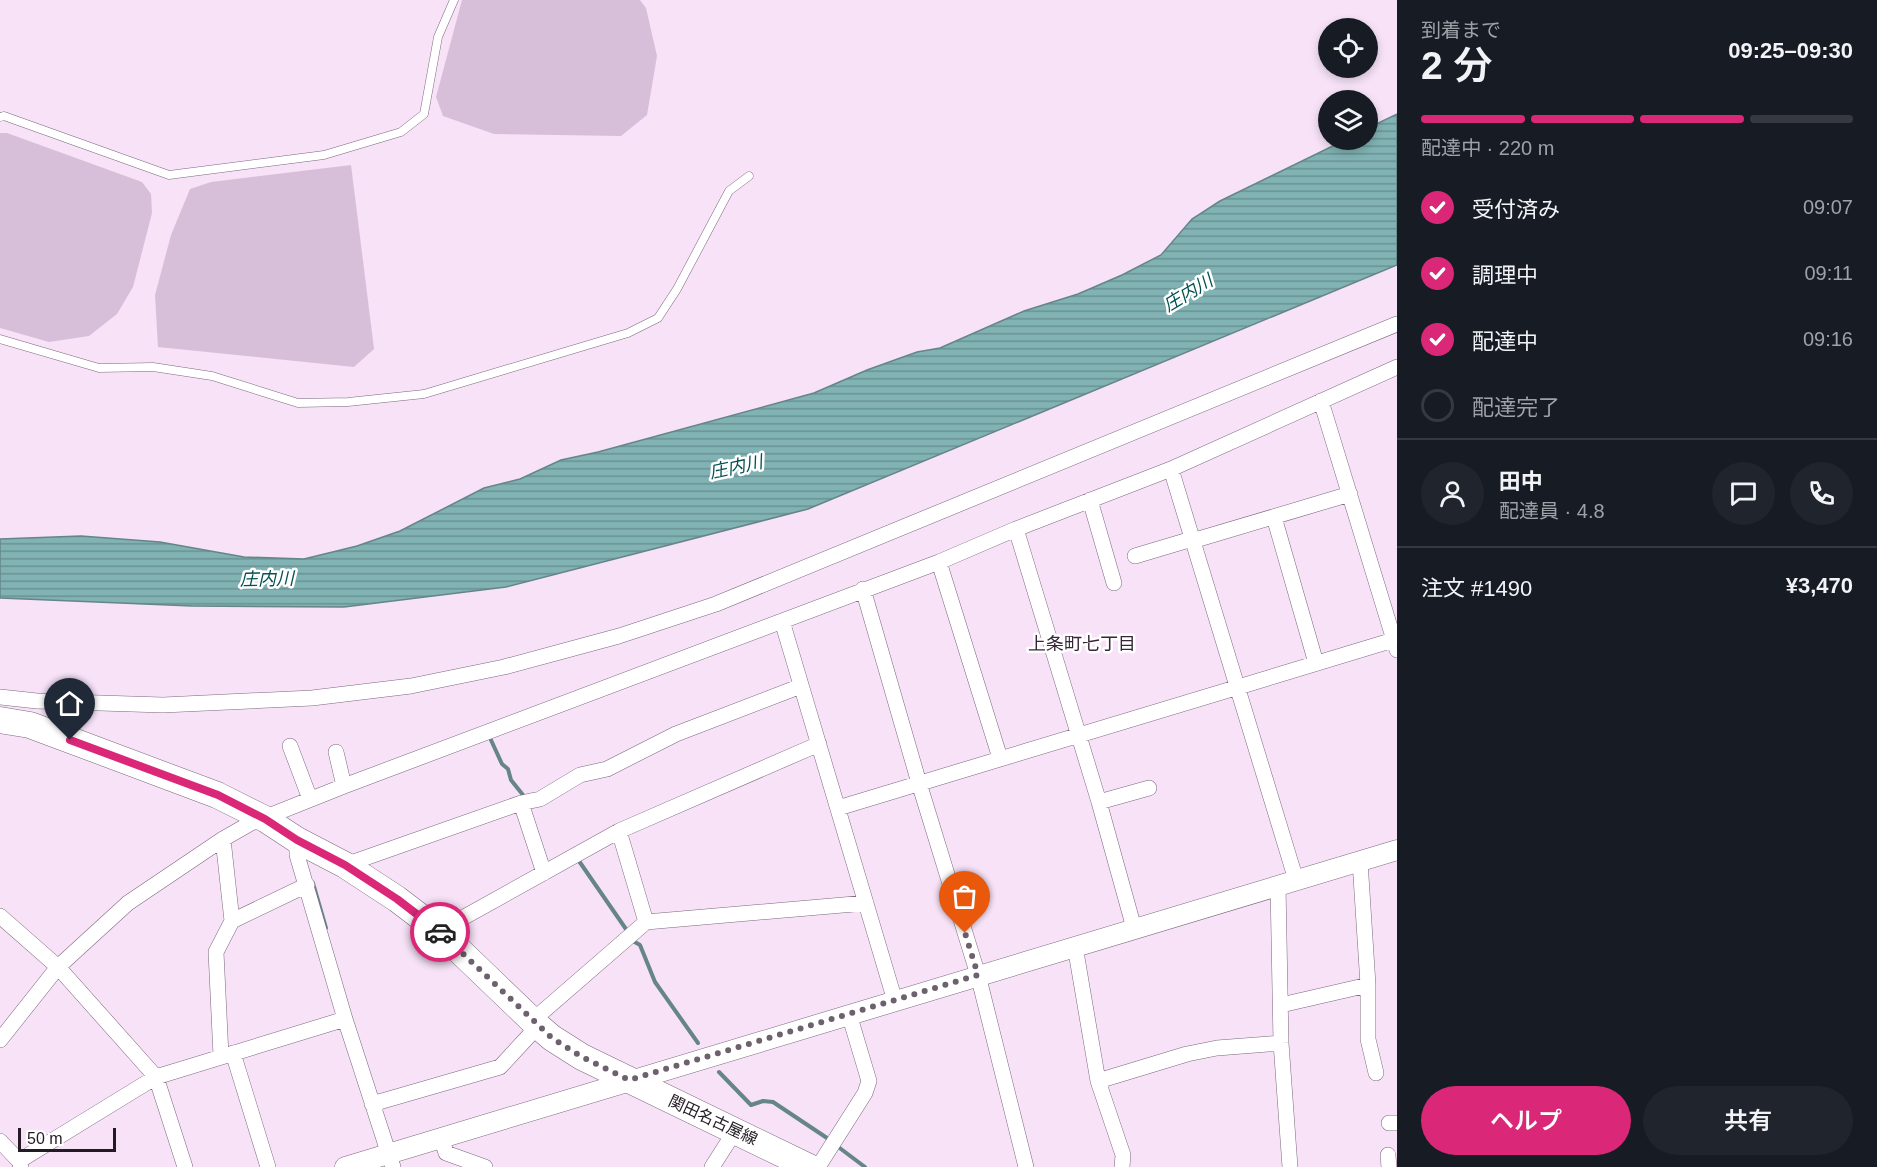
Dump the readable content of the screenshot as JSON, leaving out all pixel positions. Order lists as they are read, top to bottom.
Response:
{
  "streets": {
    "main road": ["関田名古屋線"]
  },
  "districts": ["上条町七丁目"],
  "water": ["庄内川"],
  "scale_bar": "50 m",
  "page": {
    "heading": ["2 分", "到着まで", "09:25–09:30"],
    "panel": [
      "田中",
      "配達員 · 4.8",
      "注文 #1490",
      "¥3,470"
    ],
    "bar": "配達中 · 220 m",
    "list": [
      ["受付済み", "09:07"],
      ["調理中", "09:11"],
      ["配達中", "09:16"],
      "配達完了"
    ],
    "buttons": ["ヘルプ", "共有"],
    "scale": "50 m"
  }
}
